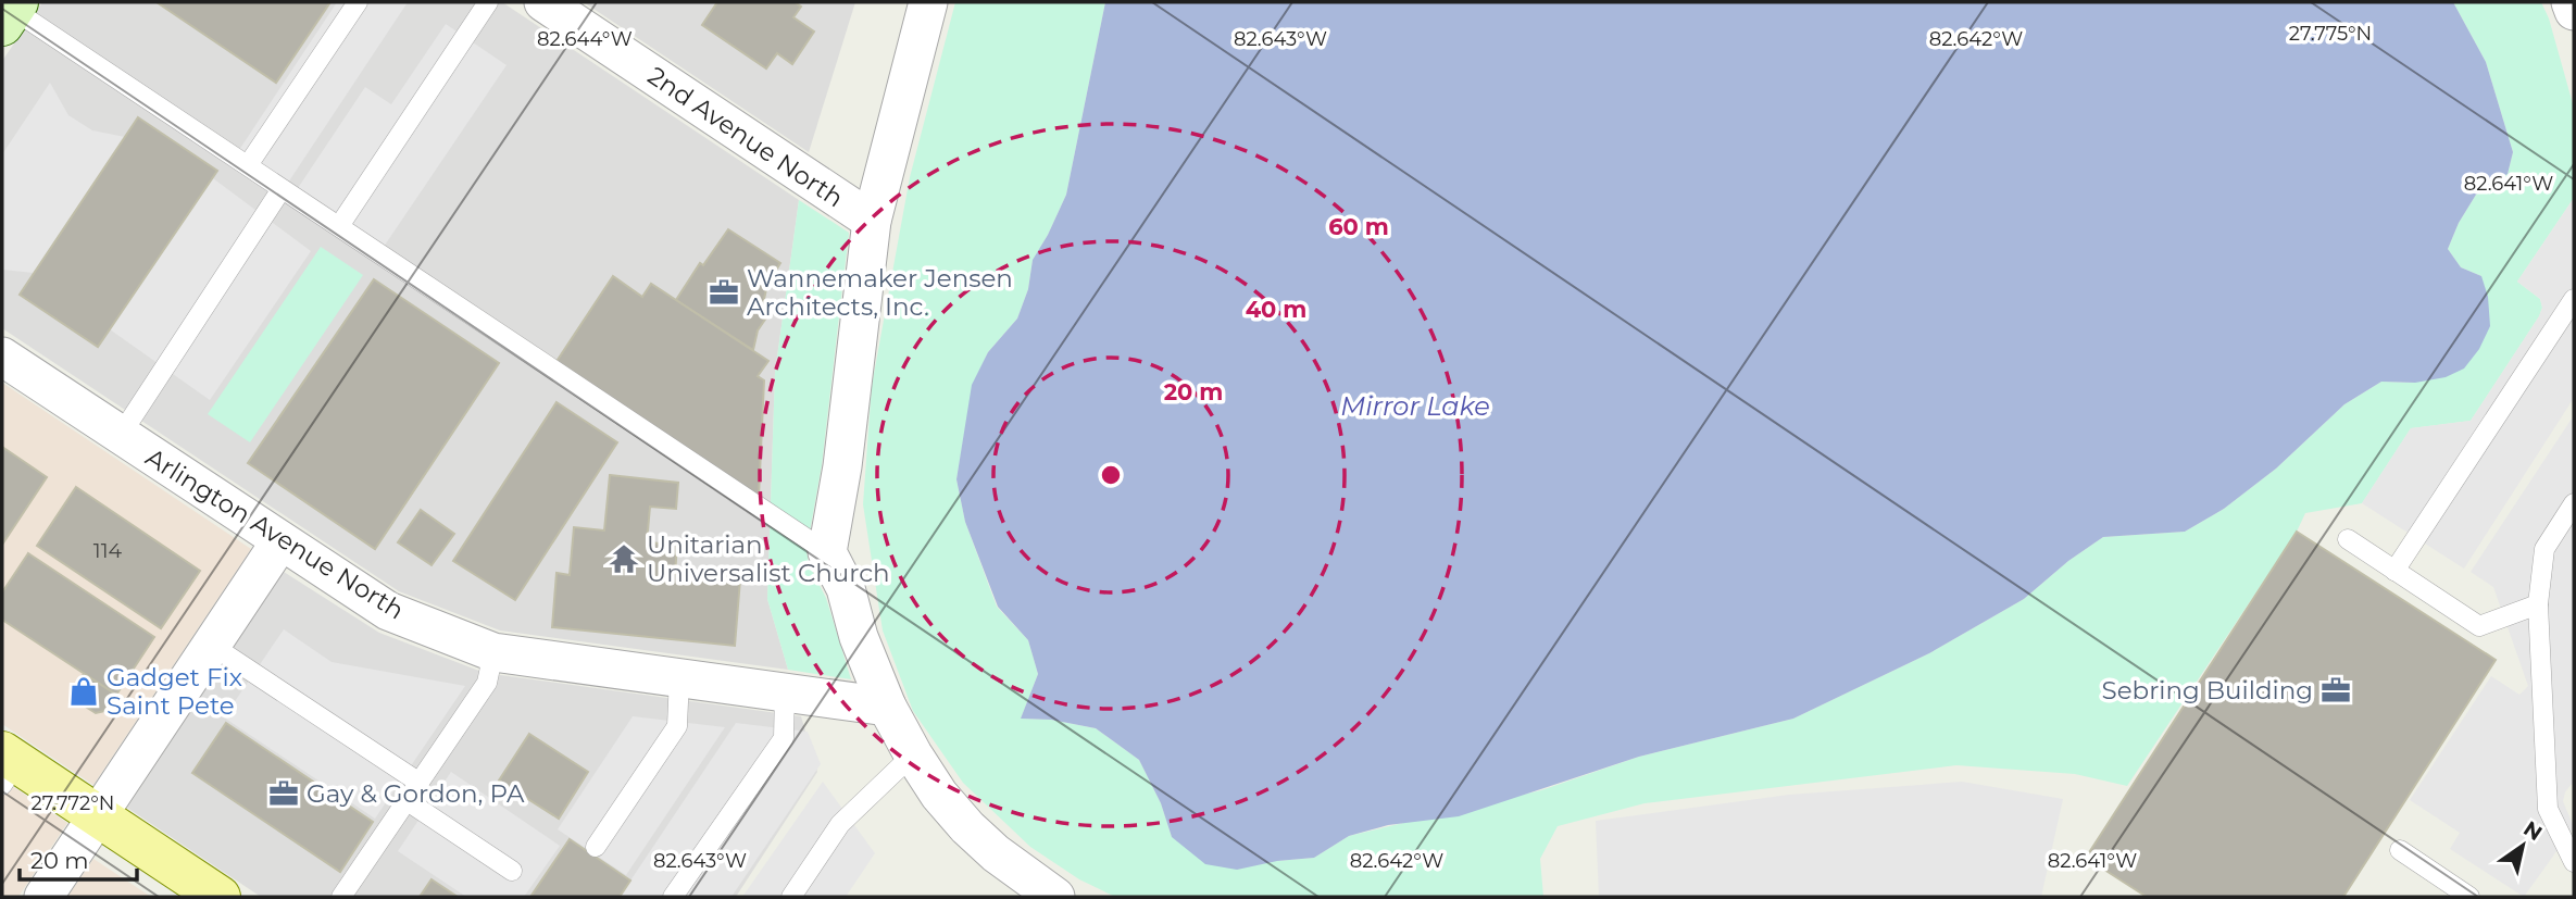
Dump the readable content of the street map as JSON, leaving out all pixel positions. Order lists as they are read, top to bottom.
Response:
{
  "streets": {
    "street": ["2nd Avenue North", "Arlington Avenue North"]
  },
  "water": ["Mirror Lake"],
  "places": {
    "office": ["Wannemaker Jensen Architects, Inc.", "Sebring Building", "Gay & Gordon, PA"],
    "temple": ["Unitarian Universalist Church"],
    "shop": ["Gadget Fix Saint Pete"]
  },
  "house_numbers": ["114"],
  "scale_bar": "20 m",
  "north": "top right",
  "coordinates": [
    "27.775°N",
    "82.644°W",
    "82.643°W",
    "82.642°W",
    "82.641°W",
    "27.772°N"
  ],
  "rings": ["60 m", "40 m", "20 m"]
}
